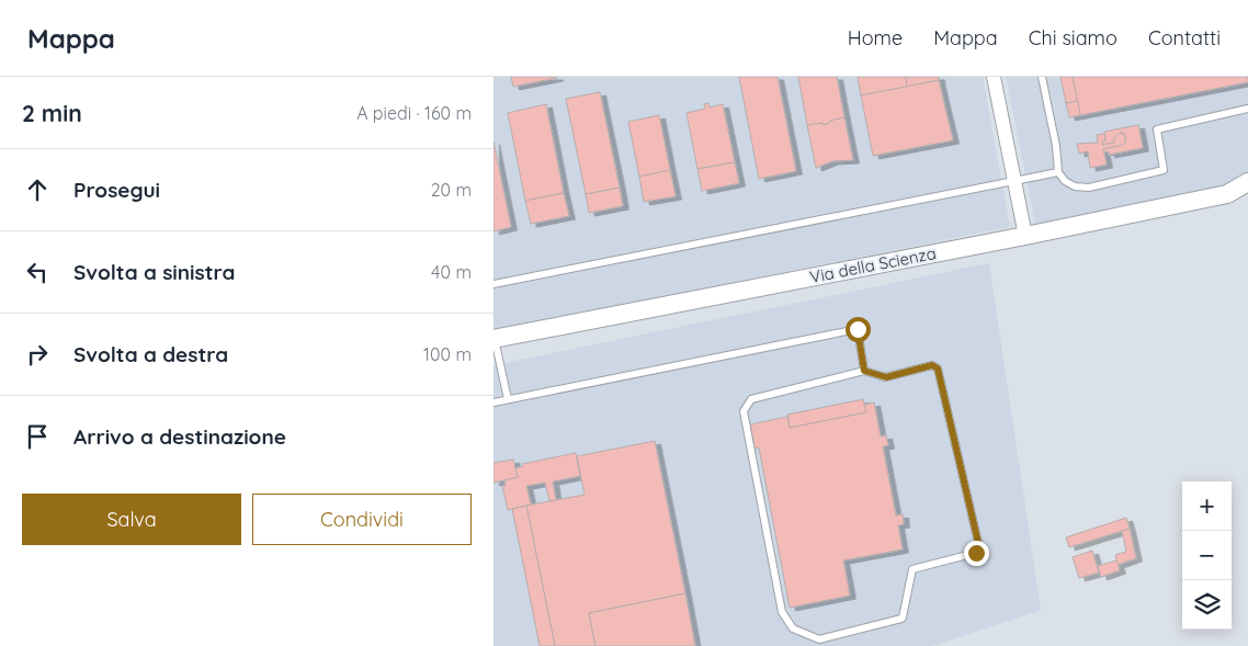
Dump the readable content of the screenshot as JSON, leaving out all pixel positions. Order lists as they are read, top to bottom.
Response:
{
  "streets": {
    "street": ["Via della Scienza"]
  },
  "page": {
    "header": "Mappa",
    "nav": [
      "Home",
      "Mappa",
      "Chi siamo",
      "Contatti"
    ],
    "heading": ["2 min", "A piedi · 160 m"],
    "list": [
      ["Prosegui", "20 m"],
      ["Svolta a sinistra", "40 m"],
      ["Svolta a destra", "100 m"],
      "Arrivo a destinazione"
    ],
    "buttons": ["Salva", "Condividi"],
    "map_buttons": ["+", "−"]
  }
}
